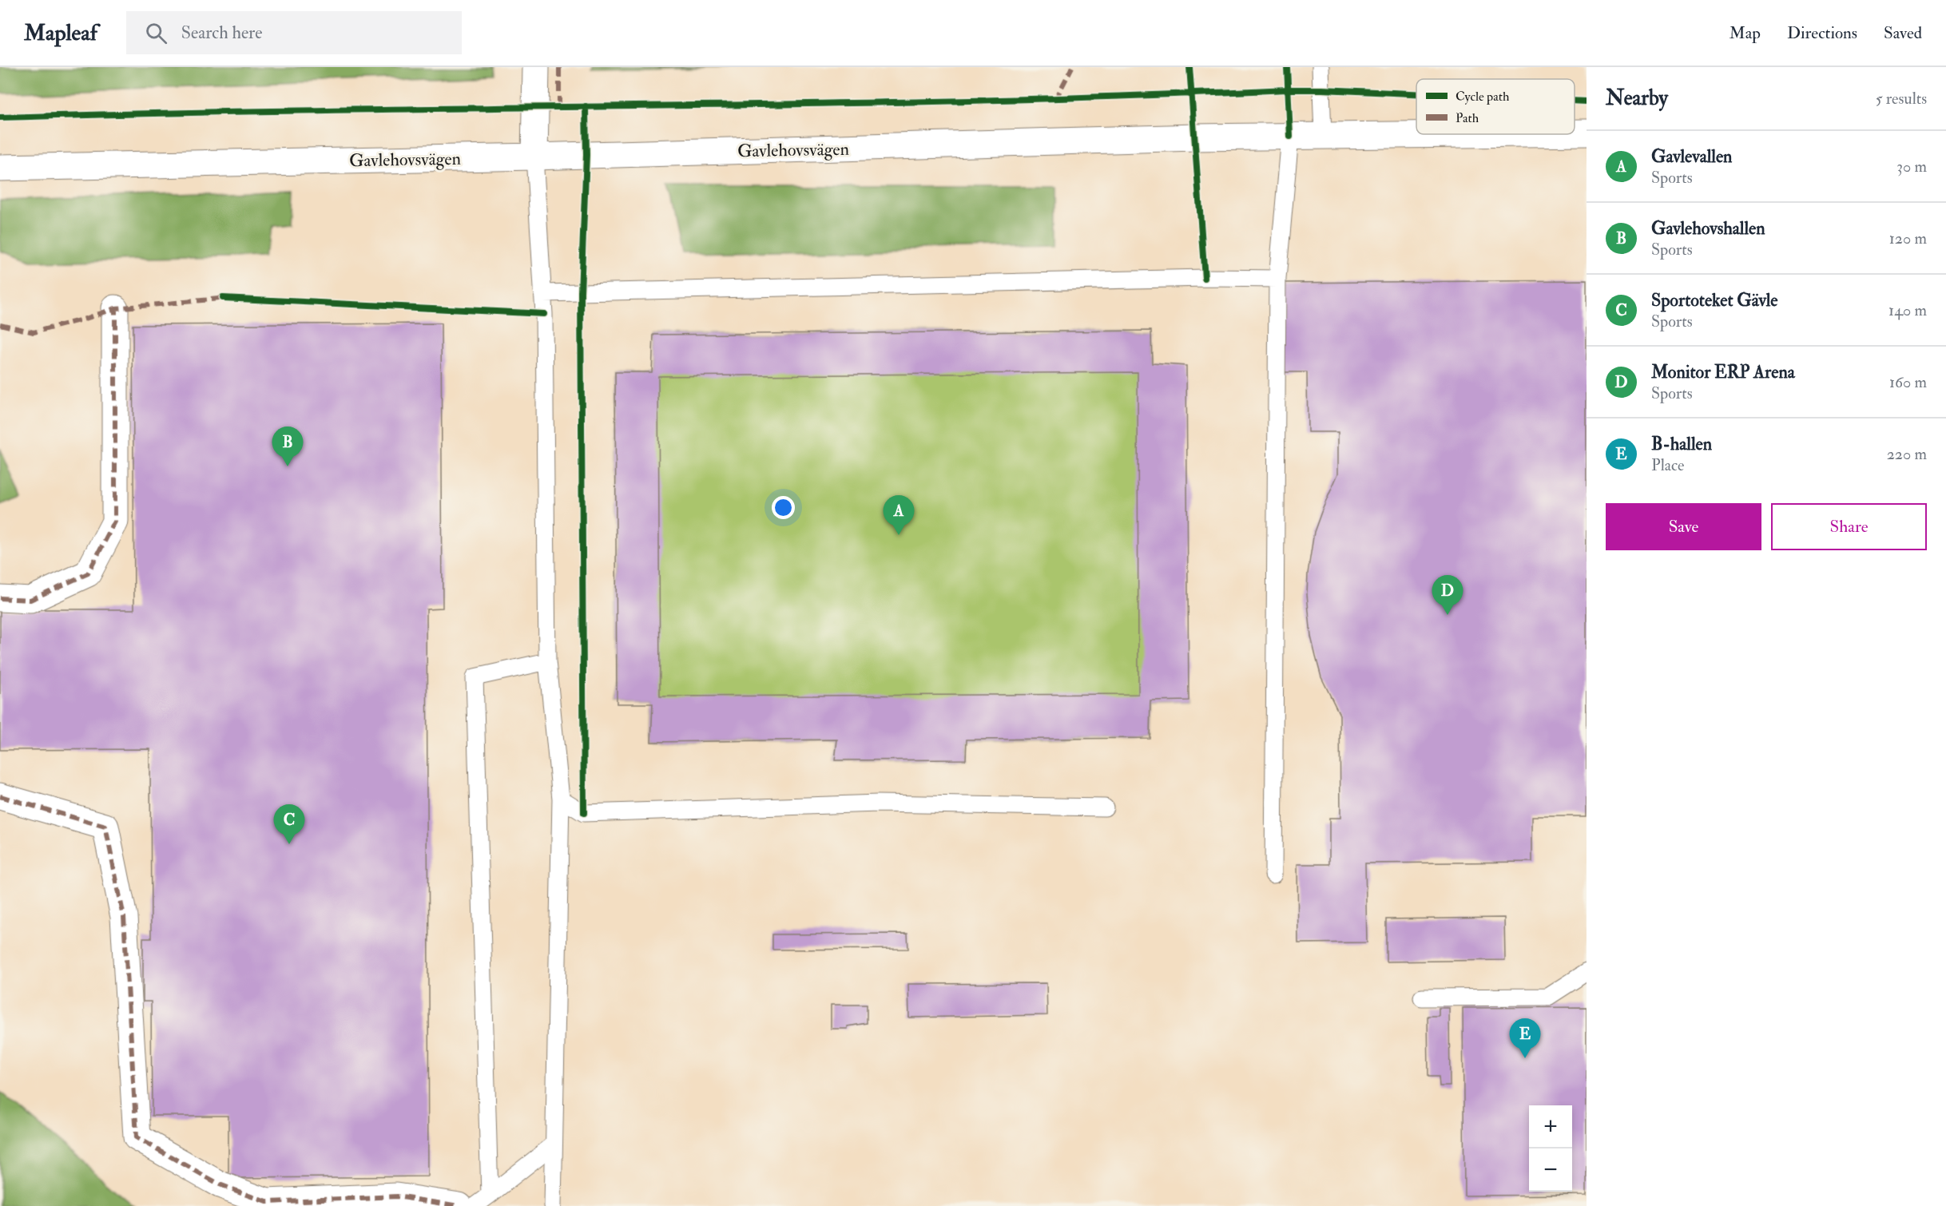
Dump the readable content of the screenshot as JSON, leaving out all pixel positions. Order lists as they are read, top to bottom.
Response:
{
  "streets": {
    "street": ["Gavlehovsvägen"]
  },
  "legend": ["Cycle path", "Path"],
  "page": {
    "header": "Mapleaf",
    "search": "Search here",
    "nav": ["Map", "Directions", "Saved"],
    "heading": ["Nearby", "5 results"],
    "list": [
      {
        "mark": "A",
        "name": "Gavlevallen",
        "note": "Sports",
        "value": "30 m"
      },
      {
        "mark": "B",
        "name": "Gavlehovshallen",
        "note": "Sports",
        "value": "120 m"
      },
      {
        "mark": "C",
        "name": "Sportoteket Gävle",
        "note": "Sports",
        "value": "140 m"
      },
      {
        "mark": "D",
        "name": "Monitor ERP Arena",
        "note": "Sports",
        "value": "160 m"
      },
      {
        "mark": "E",
        "name": "B-hallen",
        "note": "Place",
        "value": "220 m"
      }
    ],
    "pins": [
      "B",
      "A",
      "D",
      "C",
      "E"
    ],
    "buttons": ["Save", "Share"],
    "map_buttons": ["+", "−"]
  }
}
